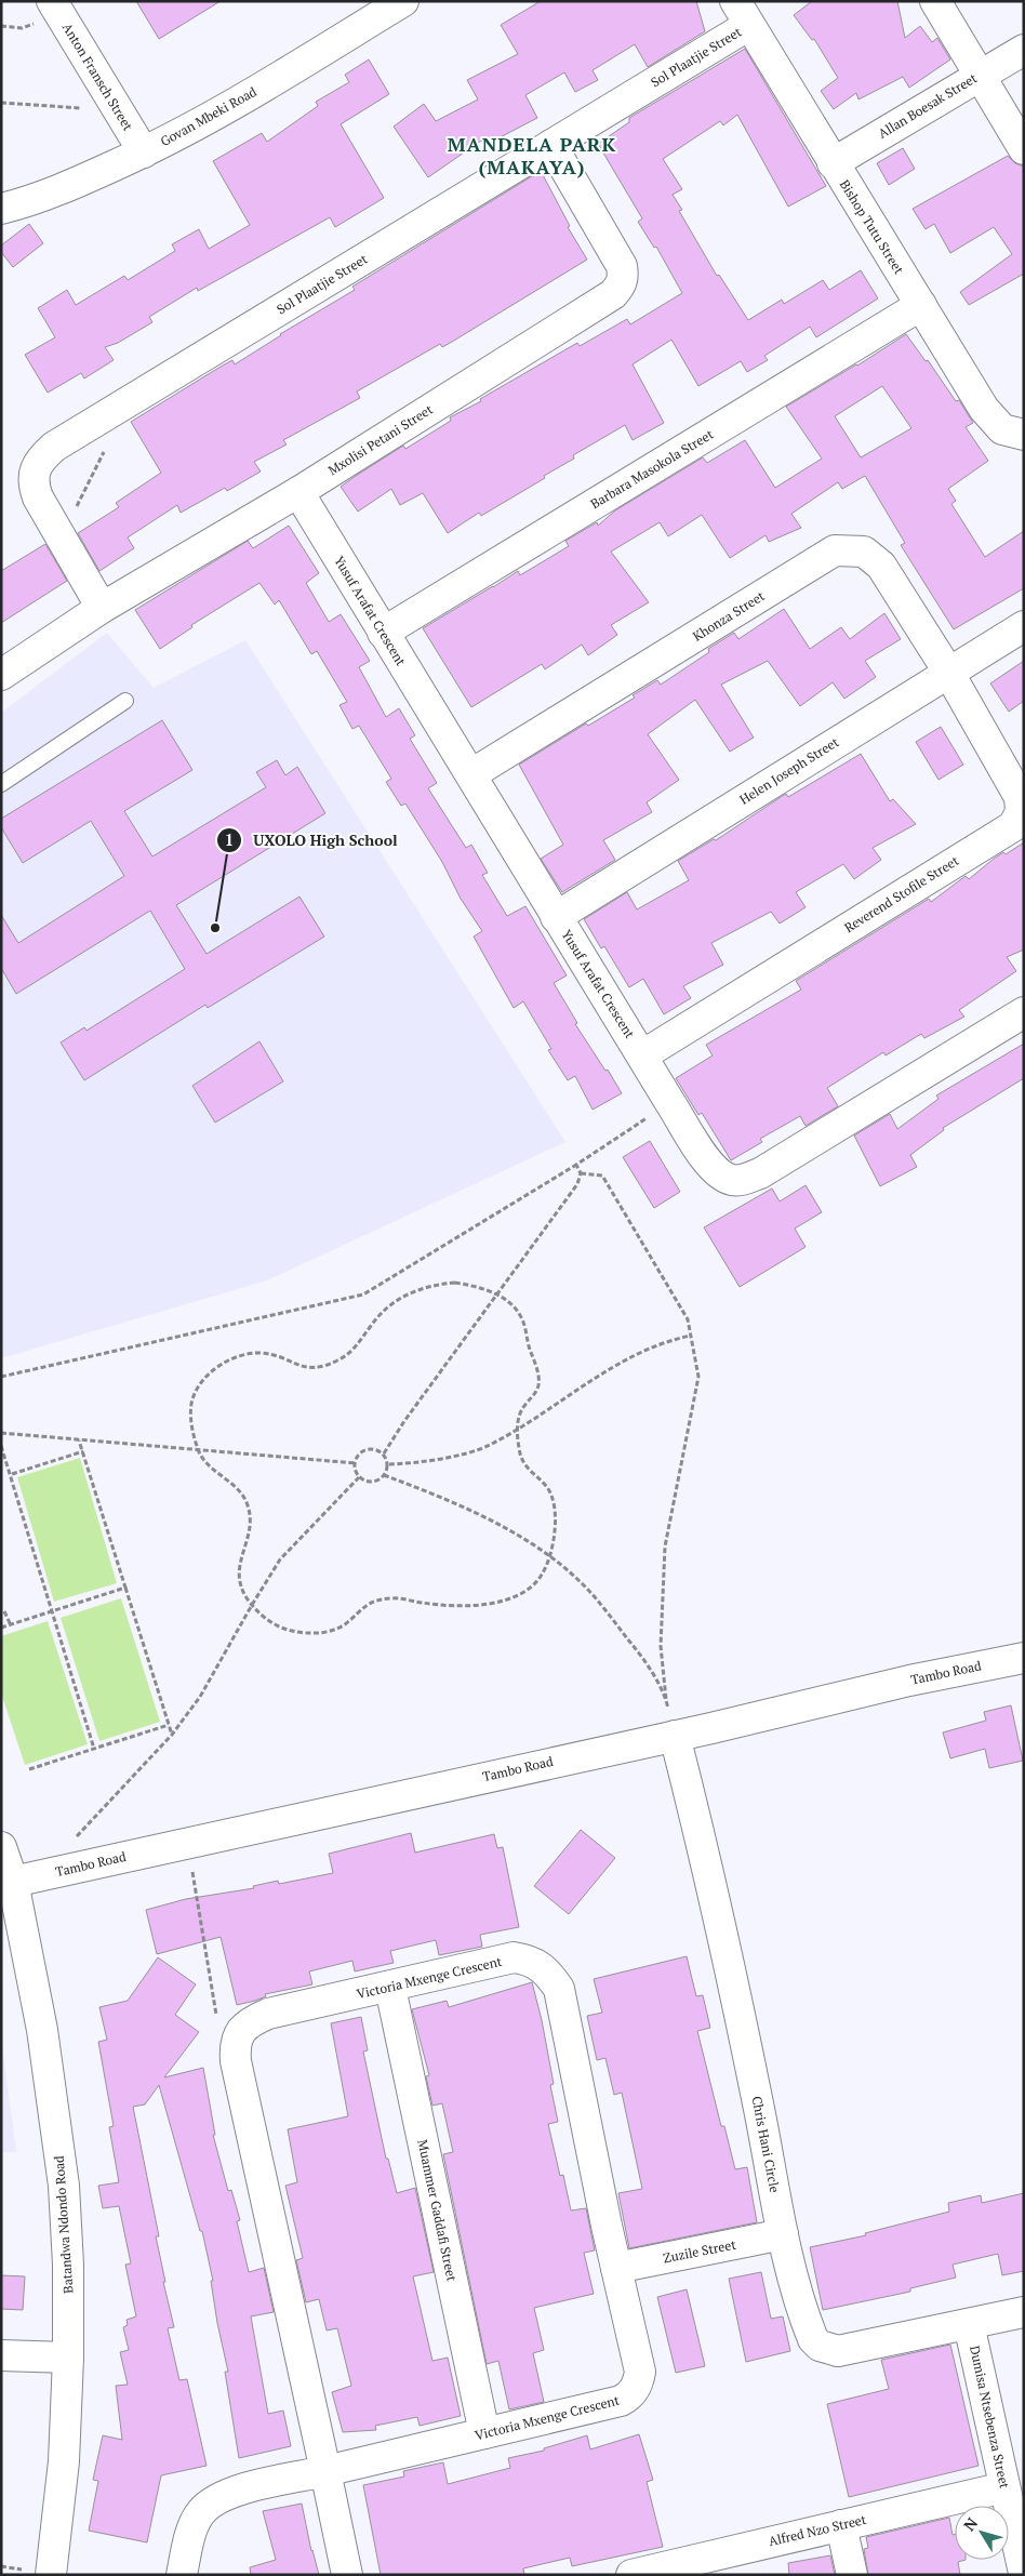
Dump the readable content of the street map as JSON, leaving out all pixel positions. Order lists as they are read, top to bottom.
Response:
{
  "streets": {
    "street": [
      "Sol Plaatjie Street",
      "Anton Fransch Street",
      "Allan Boesak Street",
      "Govan Mbeki Road",
      "Bishop Tutu Street",
      "Mxolisi Petani Street",
      "Barbara Masokola Street",
      "Yusuf Arafat Crescent",
      "Khonza Street",
      "Helen Joseph Street",
      "Reverend Stofile Street",
      "Tambo Road",
      "Victoria Mxenge Crescent",
      "Chris Hani Circle",
      "Muammer Gaddafi Street",
      "Batandwa Ndondo Road",
      "Zuzile Street",
      "Dumisa Ntsebenza Street",
      "Alfred Nzo Street"
    ]
  },
  "crossings": [
    ["Sol Plaatjie Street", "Bishop Tutu Street"],
    ["Sol Plaatjie Street", "Mxolisi Petani Street"],
    ["Anton Fransch Street", "Govan Mbeki Road"],
    ["Allan Boesak Street", "Bishop Tutu Street"],
    ["Bishop Tutu Street", "Barbara Masokola Street"],
    ["Mxolisi Petani Street", "Yusuf Arafat Crescent"],
    ["Barbara Masokola Street", "Yusuf Arafat Crescent"],
    ["Yusuf Arafat Crescent", "Khonza Street"],
    ["Yusuf Arafat Crescent", "Helen Joseph Street"],
    ["Yusuf Arafat Crescent", "Reverend Stofile Street"],
    ["Khonza Street", "Helen Joseph Street"],
    ["Khonza Street", "Reverend Stofile Street"],
    ["Helen Joseph Street", "Reverend Stofile Street"],
    ["Tambo Road", "Chris Hani Circle"],
    ["Tambo Road", "Batandwa Ndondo Road"],
    ["Victoria Mxenge Crescent", "Muammer Gaddafi Street"],
    ["Victoria Mxenge Crescent", "Zuzile Street"],
    ["Chris Hani Circle", "Zuzile Street"],
    ["Chris Hani Circle", "Dumisa Ntsebenza Street"],
    ["Dumisa Ntsebenza Street", "Alfred Nzo Street"]
  ],
  "districts": ["MANDELA PARK (MAKAYA)"],
  "places": ["UXOLO High School"],
  "north": "top left"
}
